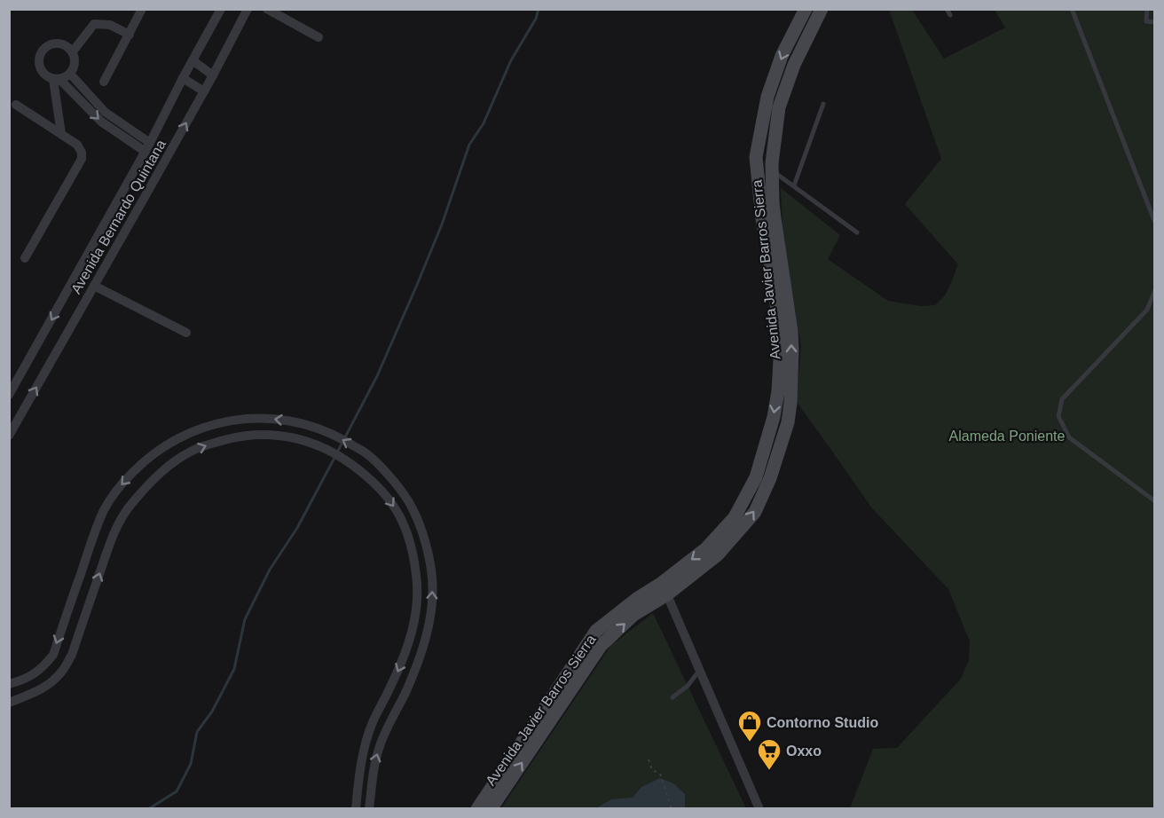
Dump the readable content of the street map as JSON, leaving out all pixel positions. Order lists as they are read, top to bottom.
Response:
{
  "streets": {
    "street": ["Avenida Bernardo Quintana", "Avenida Javier Barros Sierra"]
  },
  "parks": ["Alameda Poniente"],
  "places": {
    "shop": ["Contorno Studio"],
    "supermarket": ["Oxxo"]
  }
}
